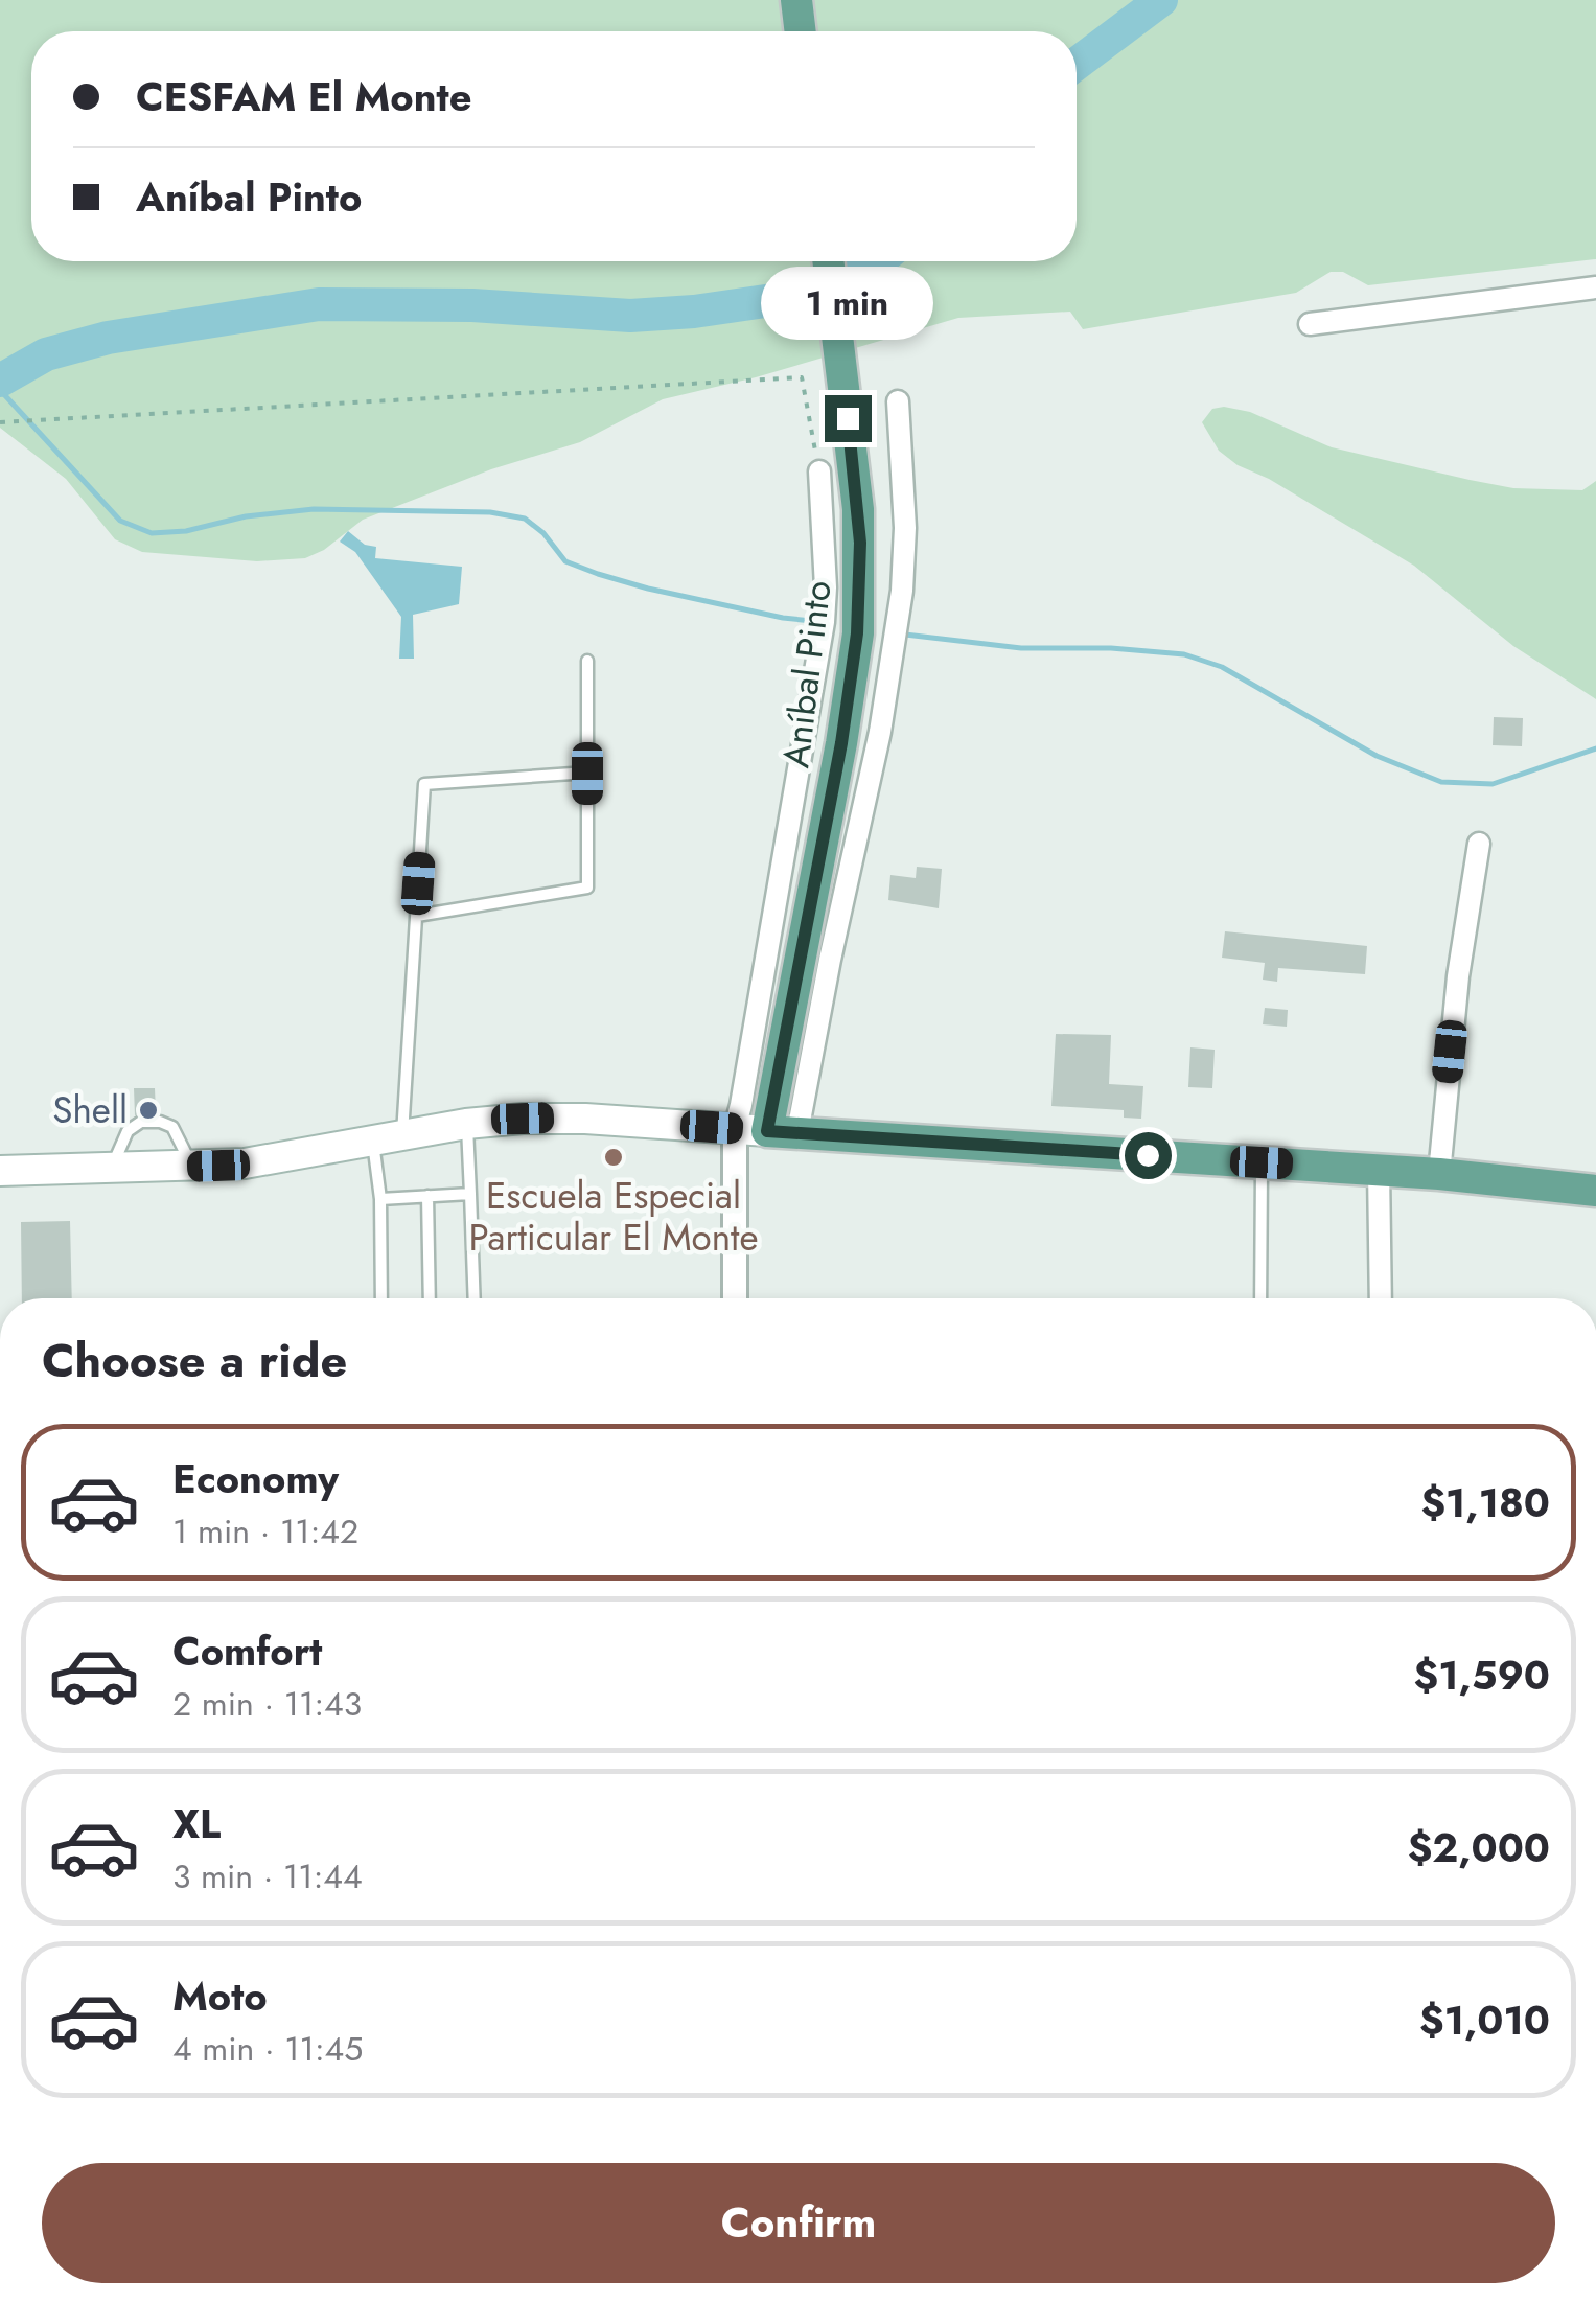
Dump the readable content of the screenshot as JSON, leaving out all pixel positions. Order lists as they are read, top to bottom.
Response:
{
  "streets": {
    "main road": ["Aníbal Pinto"]
  },
  "places": ["Shell", "Escuela Especial Particular El Monte"],
  "page": {
    "banner": ["CESFAM El Monte", "Aníbal Pinto"],
    "bubble": "1 min",
    "heading": "Choose a ride",
    "list": [
      {
        "name": "Economy",
        "note": "1 min · 11:42",
        "value": "$1,180"
      },
      {
        "name": "Comfort",
        "note": "2 min · 11:43",
        "value": "$1,590"
      },
      {
        "name": "XL",
        "note": "3 min · 11:44",
        "value": "$2,000"
      },
      {
        "name": "Moto",
        "note": "4 min · 11:45",
        "value": "$1,010"
      }
    ],
    "buttons": "Confirm"
  }
}
